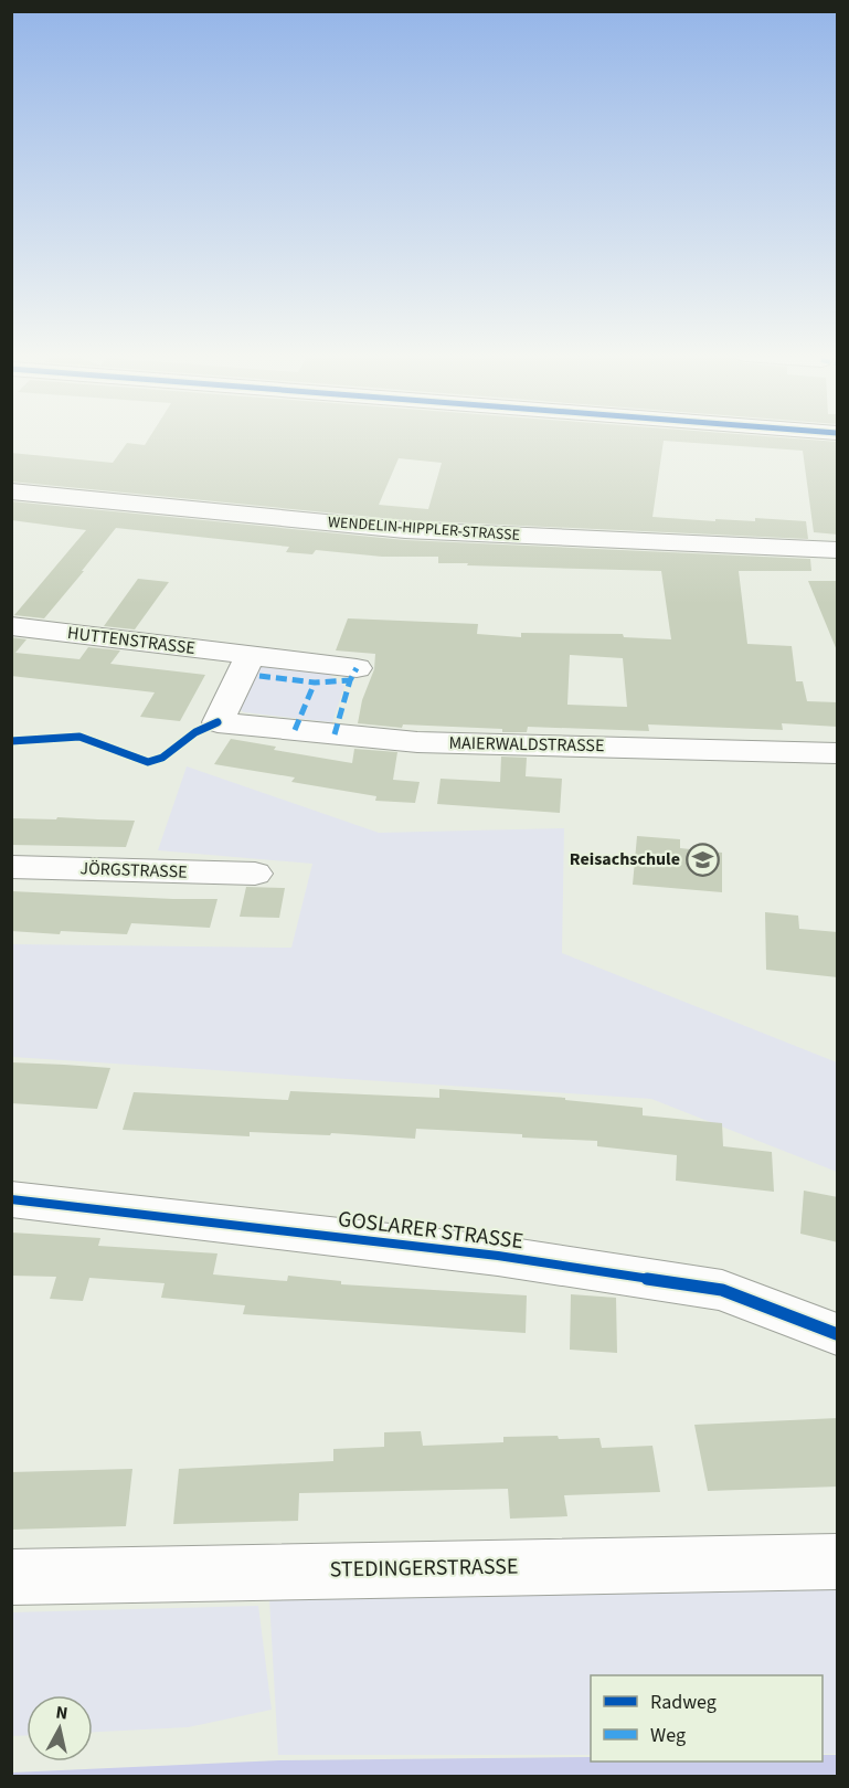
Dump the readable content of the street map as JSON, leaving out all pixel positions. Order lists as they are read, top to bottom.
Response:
{
  "streets": {
    "street": [
      "WENDELIN-HIPPLER-STRASSE",
      "HUTTENSTRASSE",
      "MAIERWALDSTRASSE",
      "JÖRGSTRASSE",
      "GOSLARER STRASSE",
      "STEDINGERSTRASSE"
    ]
  },
  "crossings": [
    ["HUTTENSTRASSE", "MAIERWALDSTRASSE"]
  ],
  "places": {
    "school or university": ["Reisachschule"]
  },
  "legend": ["Radweg", "Weg"],
  "north": "top"
}
